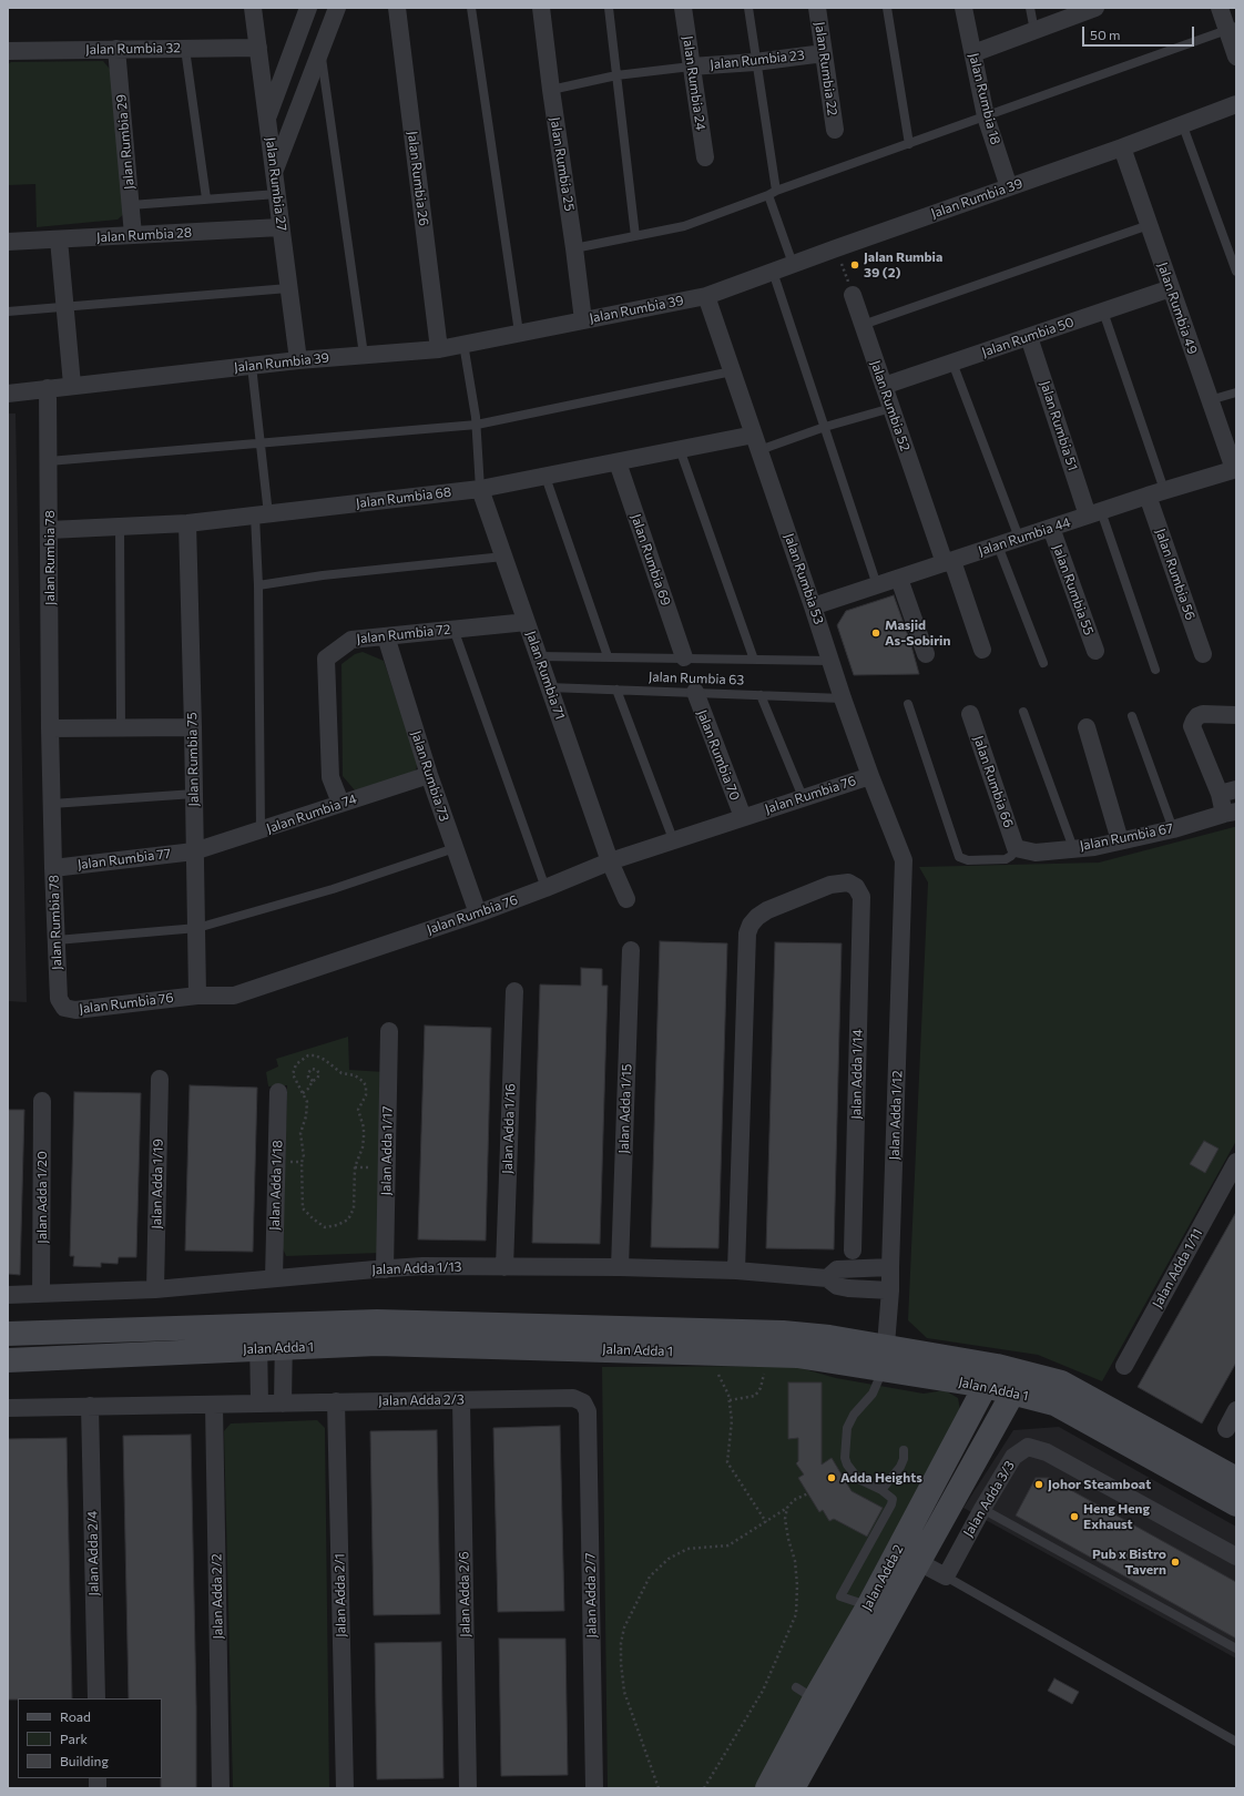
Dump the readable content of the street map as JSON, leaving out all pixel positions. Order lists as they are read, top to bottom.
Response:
{
  "streets": {
    "street": [
      "Jalan Rumbia 32",
      "Jalan Rumbia 23",
      "Jalan Rumbia 22",
      "Jalan Rumbia 24",
      "Jalan Rumbia 18",
      "Jalan Rumbia 29",
      "Jalan Rumbia 25",
      "Jalan Rumbia 26",
      "Jalan Rumbia 27",
      "Jalan Rumbia 39",
      "Jalan Rumbia 28",
      "Jalan Rumbia 49",
      "Jalan Rumbia 50",
      "Jalan Rumbia 52",
      "Jalan Rumbia 51",
      "Jalan Rumbia 68",
      "Jalan Rumbia 44",
      "Jalan Rumbia 78",
      "Jalan Rumbia 69",
      "Jalan Rumbia 56",
      "Jalan Rumbia 53",
      "Jalan Rumbia 55",
      "Jalan Rumbia 72",
      "Jalan Rumbia 71",
      "Jalan Rumbia 70",
      "Jalan Rumbia 75",
      "Jalan Rumbia 73",
      "Jalan Rumbia 66",
      "Jalan Rumbia 76",
      "Jalan Rumbia 74",
      "Jalan Rumbia 67",
      "Jalan Rumbia 77",
      "Jalan Adda 1/14",
      "Jalan Adda 1/15",
      "Jalan Adda 1/12",
      "Jalan Adda 1/16",
      "Jalan Adda 1/17",
      "Jalan Adda 1/19",
      "Jalan Adda 1/18",
      "Jalan Adda 1/20",
      "Jalan Adda 1/13",
      "Jalan Adda 1/11",
      "Jalan Adda 1",
      "Jalan Adda 2/3",
      "Jalan Adda 3/3",
      "Jalan Adda 2/4",
      "Jalan Adda 2",
      "Jalan Adda 2/6",
      "Jalan Adda 2/1",
      "Jalan Adda 2/7",
      "Jalan Adda 2/2"
    ],
    "lane": ["Jalan Rumbia 63"]
  },
  "crossings": [
    ["Jalan Rumbia 32", "Jalan Rumbia 29"],
    ["Jalan Rumbia 32", "Jalan Rumbia 27"],
    ["Jalan Rumbia 23", "Jalan Rumbia 22"],
    ["Jalan Rumbia 23", "Jalan Rumbia 24"],
    ["Jalan Rumbia 18", "Jalan Rumbia 39"],
    ["Jalan Rumbia 29", "Jalan Rumbia 28"],
    ["Jalan Rumbia 25", "Jalan Rumbia 39"],
    ["Jalan Rumbia 26", "Jalan Rumbia 39"],
    ["Jalan Rumbia 27", "Jalan Rumbia 39"],
    ["Jalan Rumbia 27", "Jalan Rumbia 28"],
    ["Jalan Rumbia 39", "Jalan Rumbia 49"],
    ["Jalan Rumbia 39", "Jalan Rumbia 78"],
    ["Jalan Rumbia 39", "Jalan Rumbia 53"],
    ["Jalan Rumbia 49", "Jalan Rumbia 50"],
    ["Jalan Rumbia 49", "Jalan Rumbia 44"],
    ["Jalan Rumbia 50", "Jalan Rumbia 52"],
    ["Jalan Rumbia 50", "Jalan Rumbia 51"],
    ["Jalan Rumbia 52", "Jalan Rumbia 44"],
    ["Jalan Rumbia 51", "Jalan Rumbia 44"],
    ["Jalan Rumbia 68", "Jalan Rumbia 78"],
    ["Jalan Rumbia 68", "Jalan Rumbia 69"],
    ["Jalan Rumbia 68", "Jalan Rumbia 53"],
    ["Jalan Rumbia 68", "Jalan Rumbia 71"],
    ["Jalan Rumbia 68", "Jalan Rumbia 75"],
    ["Jalan Rumbia 44", "Jalan Rumbia 56"],
    ["Jalan Rumbia 44", "Jalan Rumbia 53"],
    ["Jalan Rumbia 44", "Jalan Rumbia 55"],
    ["Jalan Rumbia 78", "Jalan Rumbia 76"],
    ["Jalan Rumbia 78", "Jalan Rumbia 77"],
    ["Jalan Rumbia 53", "Jalan Rumbia 63"],
    ["Jalan Rumbia 53", "Jalan Rumbia 76"],
    ["Jalan Rumbia 53", "Jalan Adda 1/12"],
    ["Jalan Rumbia 72", "Jalan Rumbia 71"],
    ["Jalan Rumbia 72", "Jalan Rumbia 73"],
    ["Jalan Rumbia 72", "Jalan Rumbia 74"],
    ["Jalan Rumbia 71", "Jalan Rumbia 63"],
    ["Jalan Rumbia 71", "Jalan Rumbia 76"],
    ["Jalan Rumbia 63", "Jalan Rumbia 70"],
    ["Jalan Rumbia 70", "Jalan Rumbia 76"],
    ["Jalan Rumbia 75", "Jalan Rumbia 76"],
    ["Jalan Rumbia 75", "Jalan Rumbia 74"],
    ["Jalan Rumbia 75", "Jalan Rumbia 77"],
    ["Jalan Rumbia 73", "Jalan Rumbia 76"],
    ["Jalan Rumbia 73", "Jalan Rumbia 74"],
    ["Jalan Rumbia 66", "Jalan Rumbia 67"],
    ["Jalan Rumbia 74", "Jalan Rumbia 77"],
    ["Jalan Adda 1/14", "Jalan Adda 1/13"],
    ["Jalan Adda 1/15", "Jalan Adda 1/13"],
    ["Jalan Adda 1/12", "Jalan Adda 1"],
    ["Jalan Adda 1/16", "Jalan Adda 1/13"],
    ["Jalan Adda 1/17", "Jalan Adda 1/13"],
    ["Jalan Adda 1/19", "Jalan Adda 1/13"],
    ["Jalan Adda 1/18", "Jalan Adda 1/13"],
    ["Jalan Adda 1/20", "Jalan Adda 1/13"],
    ["Jalan Adda 1", "Jalan Adda 2"],
    ["Jalan Adda 2/3", "Jalan Adda 2/6"],
    ["Jalan Adda 2/3", "Jalan Adda 2/1"],
    ["Jalan Adda 2/3", "Jalan Adda 2/7"],
    ["Jalan Adda 2/3", "Jalan Adda 2/2"]
  ],
  "places": [
    "Jalan Rumbia 39 (2)",
    "Masjid As-Sobirin",
    "Adda Heights",
    "Johor Steamboat",
    "Heng Heng Exhaust",
    "Pub x Bistro Tavern"
  ],
  "legend": ["Road", "Park", "Building"],
  "scale_bar": "50 m"
}
